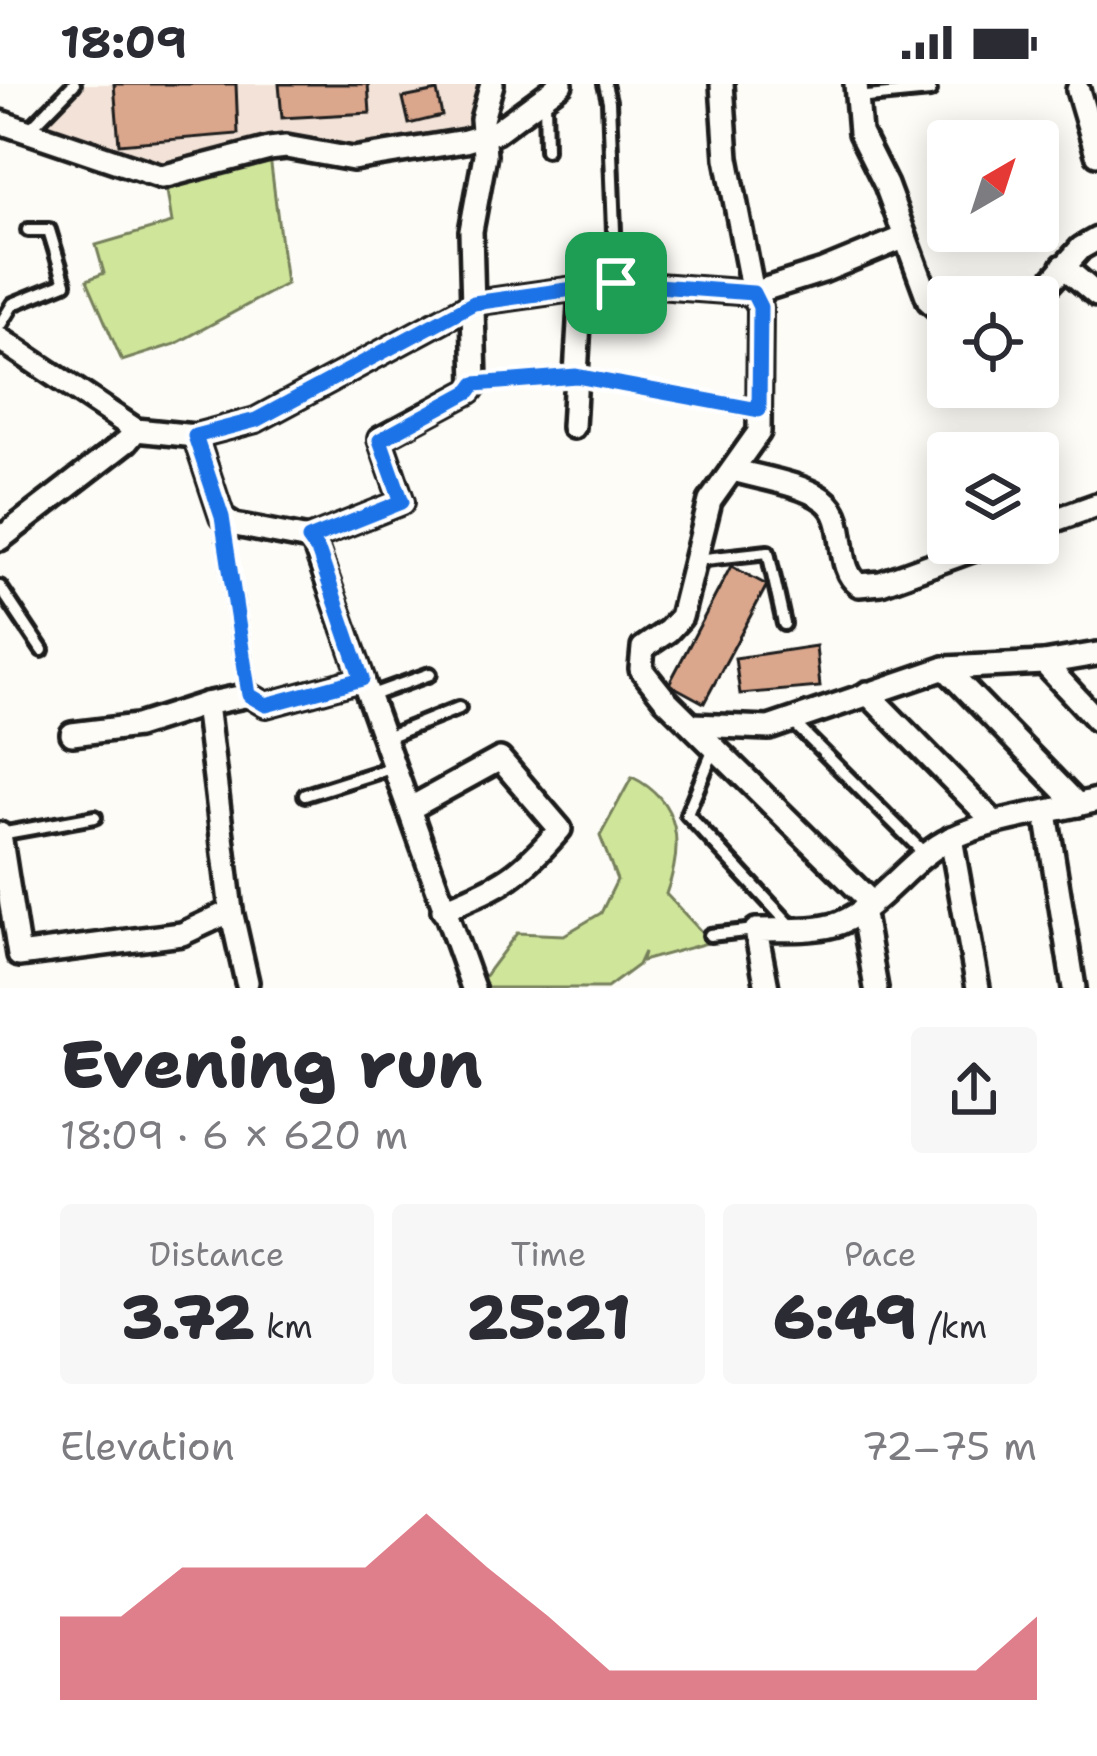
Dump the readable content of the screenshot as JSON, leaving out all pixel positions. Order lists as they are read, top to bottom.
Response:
{
  "north": "top right",
  "page": {
    "status": "18:09",
    "heading": ["Evening run", "18:09 · 6 × 620 m"],
    "stats": [
      ["Distance", "3.72 km"],
      ["Time", "25:21"],
      ["Pace", "6:49 /km"]
    ],
    "chart": ["Elevation", "72–75 m"]
  }
}
